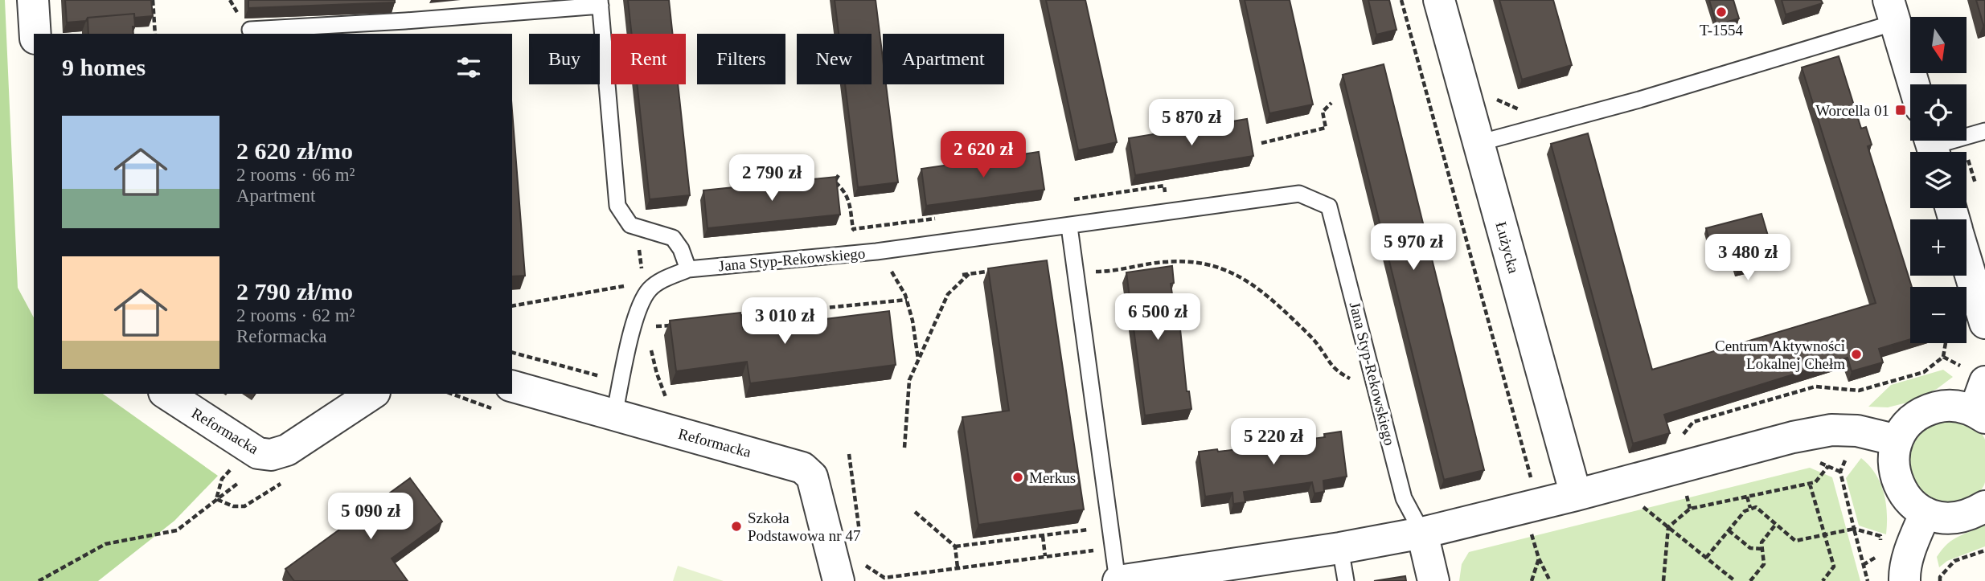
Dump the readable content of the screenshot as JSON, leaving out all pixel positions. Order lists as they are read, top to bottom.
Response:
{
  "streets": {
    "street": ["Łużycka", "Reformacka"],
    "lane": ["Jana Styp-Rekowskiego"]
  },
  "crossings": [
    ["Jana Styp-Rekowskiego", "Reformacka"]
  ],
  "places": {
    "other": [
      "T-1554",
      "Centrum Aktywności Lokalnej Chełm",
      "Merkus",
      "Szkoła Podstawowa nr 47"
    ],
    "transit": ["Worcella 01"]
  },
  "north": "bottom",
  "page": {
    "map_buttons": ["+", "−"],
    "chip": [
      "Buy",
      "Rent",
      "Filters",
      "New",
      "Apartment"
    ],
    "heading": "9 homes",
    "price": [
      "5 870 zł",
      "2 620 zł",
      "2 790 zł",
      "5 970 zł",
      "3 480 zł",
      "6 500 zł",
      "3 010 zł",
      "5 220 zł",
      "5 090 zł"
    ],
    "list": [
      {
        "name": "2 620 zł/mo",
        "note": "2 rooms · 66 m² · Apartment"
      },
      {
        "name": "2 790 zł/mo",
        "note": "2 rooms · 62 m² · Reformacka"
      }
    ]
  }
}
